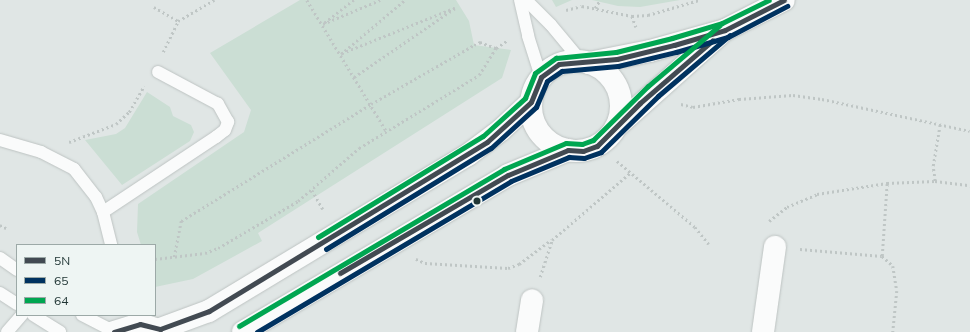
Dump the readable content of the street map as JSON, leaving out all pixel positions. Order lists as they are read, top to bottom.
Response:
{
  "lines": ["transit line 5N", "transit line 64", "transit line 65"],
  "legend": ["5N", "65", "64"]
}
